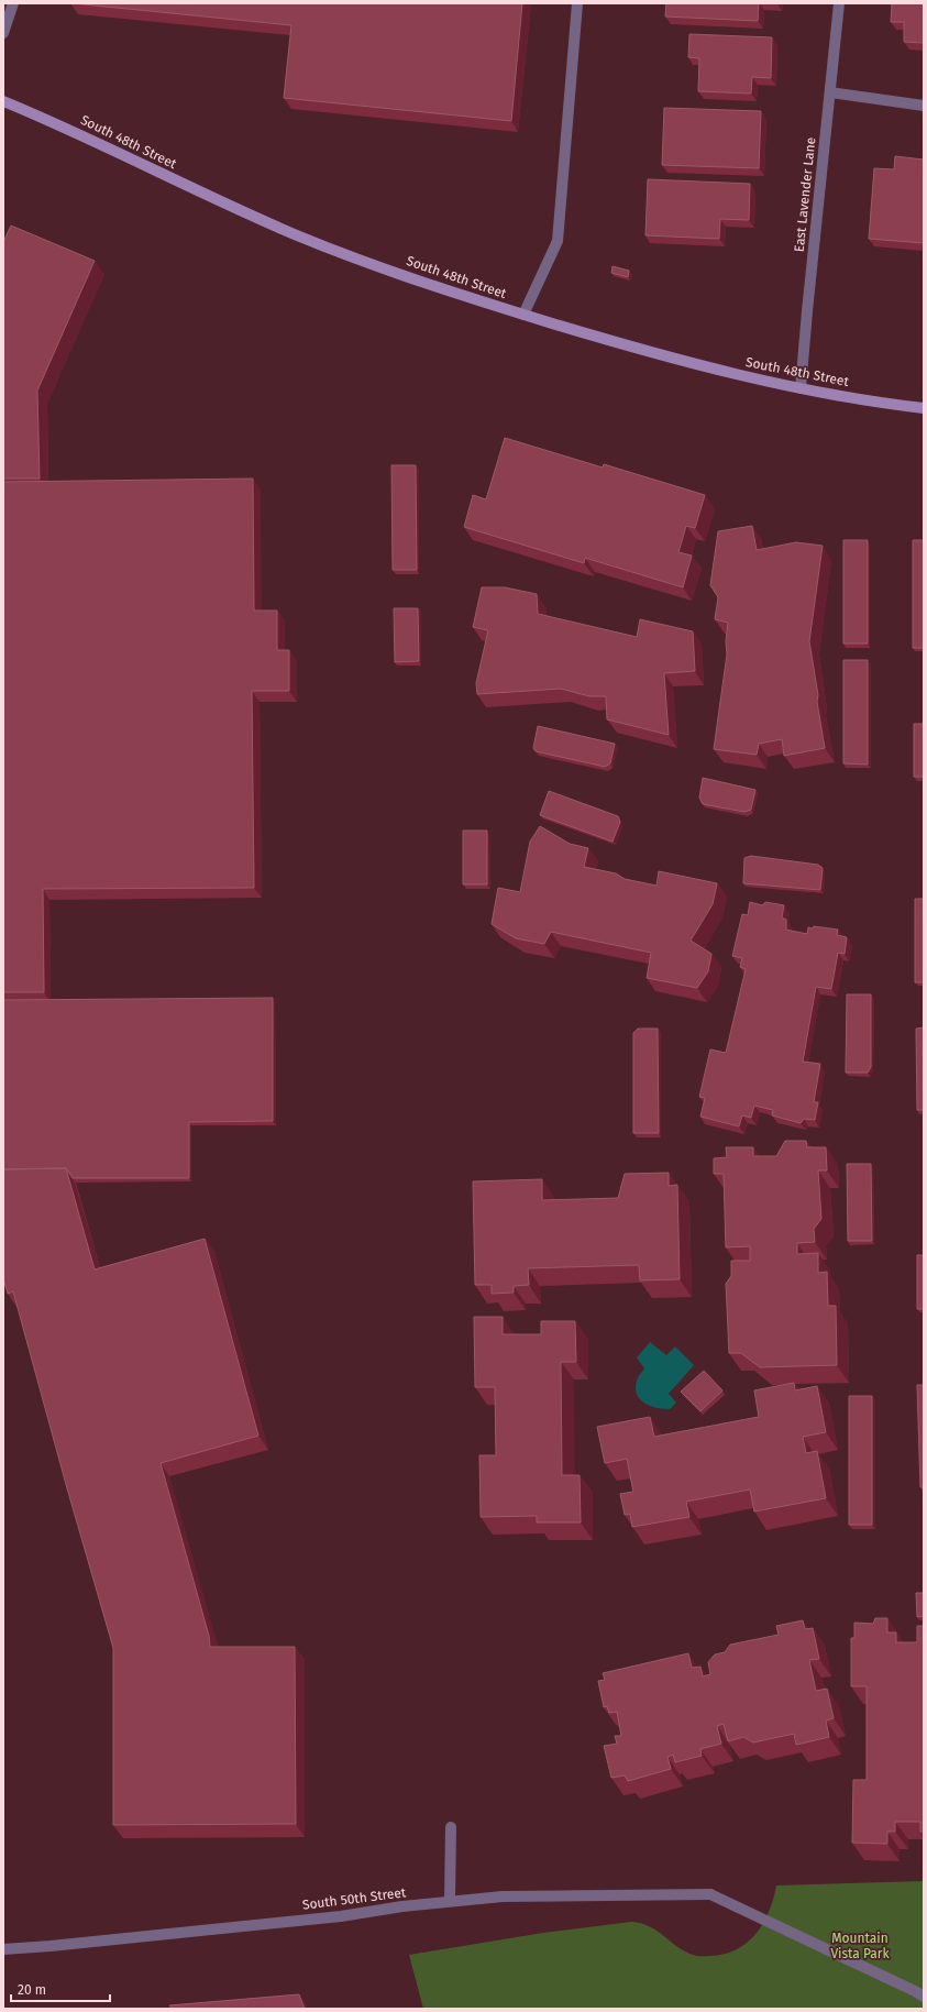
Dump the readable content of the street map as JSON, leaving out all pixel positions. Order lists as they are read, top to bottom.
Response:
{
  "streets": {
    "main road": ["South 48th Street"],
    "street": ["East Lavender Lane", "South 50th Street"]
  },
  "crossings": [
    ["South 48th Street", "East Lavender Lane"]
  ],
  "parks": ["Mountain Vista Park"],
  "scale_bar": "20 m"
}
